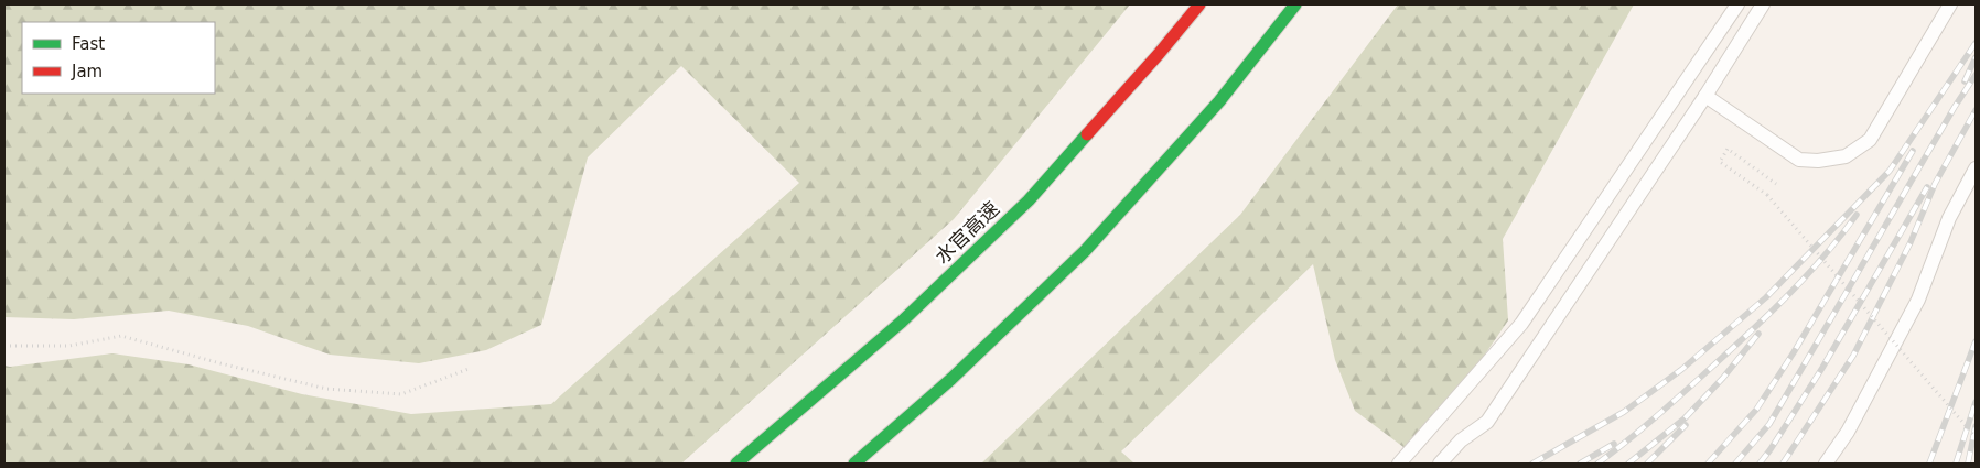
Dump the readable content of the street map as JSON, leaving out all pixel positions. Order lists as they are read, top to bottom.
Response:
{
  "streets": {
    "highway": ["水官高速"]
  },
  "legend": ["Fast", "Jam"]
}
